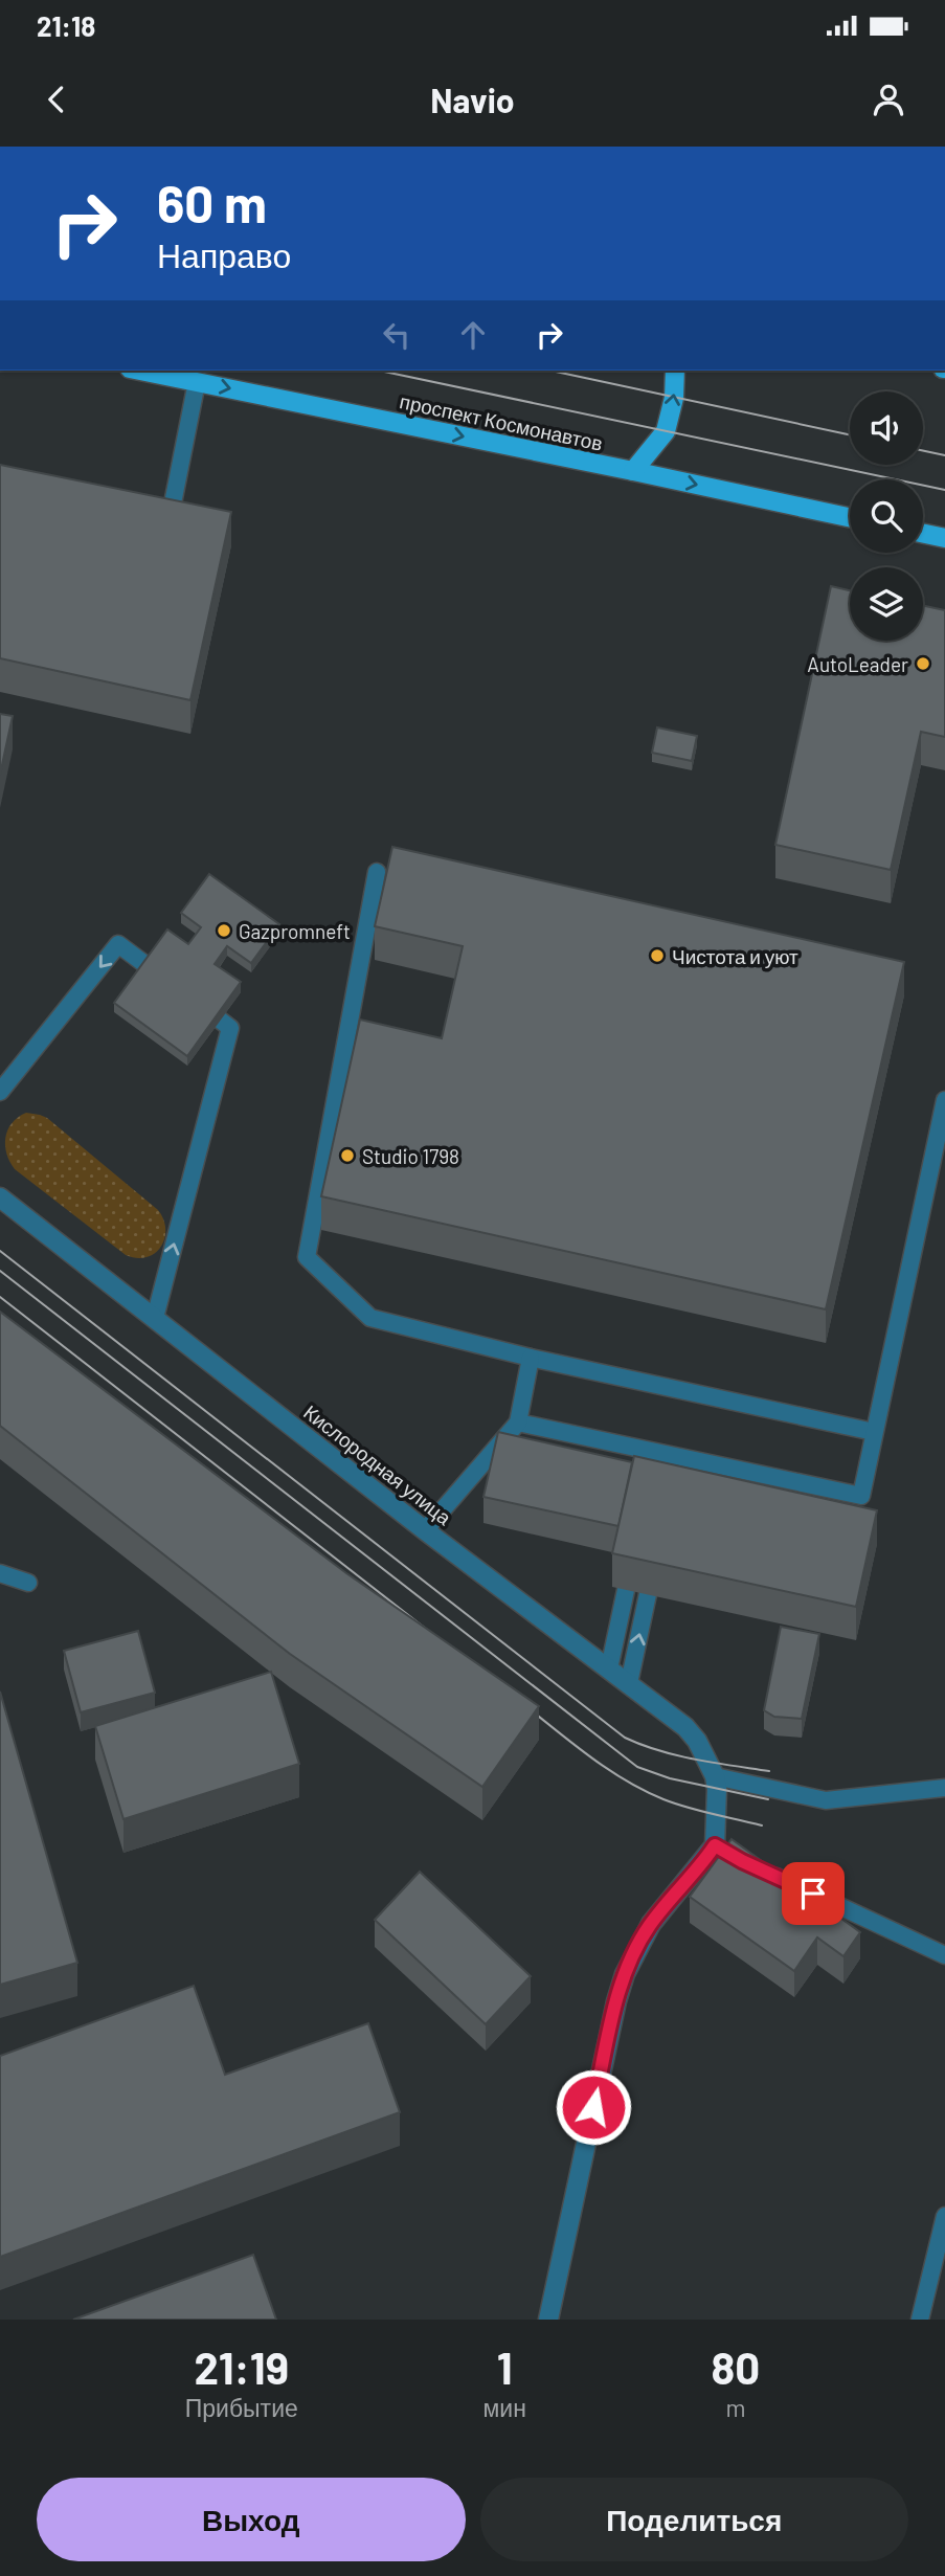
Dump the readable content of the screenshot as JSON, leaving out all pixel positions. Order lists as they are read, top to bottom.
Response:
{
  "streets": {
    "main road": ["проспект Космонавтов"],
    "street": ["Кислородная улица"]
  },
  "one_way": ["проспект Космонавтов"],
  "places": [
    "AutoLeader",
    "Gazpromneft",
    "Чистота и уют",
    "Studio 1798"
  ],
  "page": {
    "status": "21:18",
    "header": "Navio",
    "turn": ["60 m", "Направо"],
    "eta": [
      "21:19",
      "Прибытие",
      "1",
      "мин",
      "80",
      "m"
    ],
    "buttons": ["Выход", "Поделиться"]
  }
}
